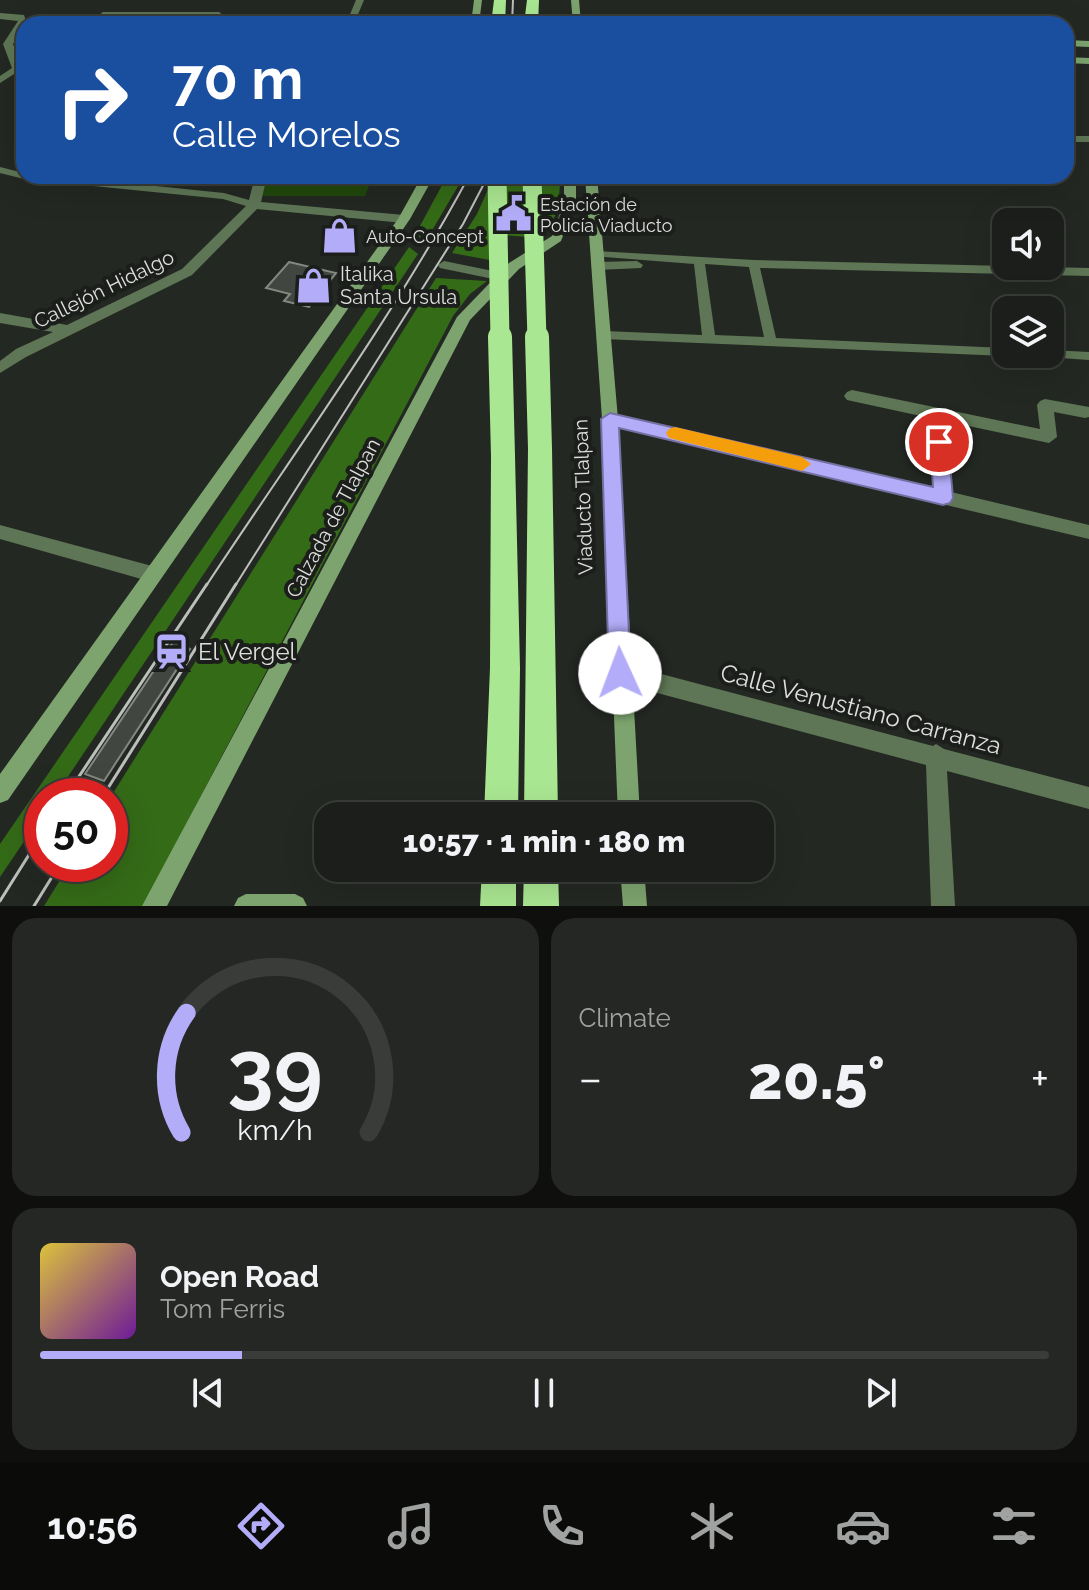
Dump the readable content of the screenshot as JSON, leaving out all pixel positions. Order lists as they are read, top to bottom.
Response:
{
  "streets": {
    "highway": ["Viaducto Tlalpan"],
    "main road": ["Calzada de Tlalpan"],
    "street": ["Callejón Hidalgo", "Calle Venustiano Carranza"]
  },
  "crossings": [
    ["Viaducto Tlalpan", "Calle Venustiano Carranza"]
  ],
  "places": {
    "public building": ["Estación de Policía Viaducto"],
    "shop": ["Auto-Concept", "Italika Santa Ursula"],
    "station": ["El Vergel"]
  },
  "page": {
    "turn": ["70 m", "Calle Morelos"],
    "limit": "50",
    "trip": "10:57 · 1 min · 180 m",
    "tile": "Climate",
    "heat": ["−", "20.5°", "+"],
    "song": ["Open Road", "Tom Ferris"],
    "tabs": "10:56",
    "gauge": ["39", "km/h"]
  }
}
